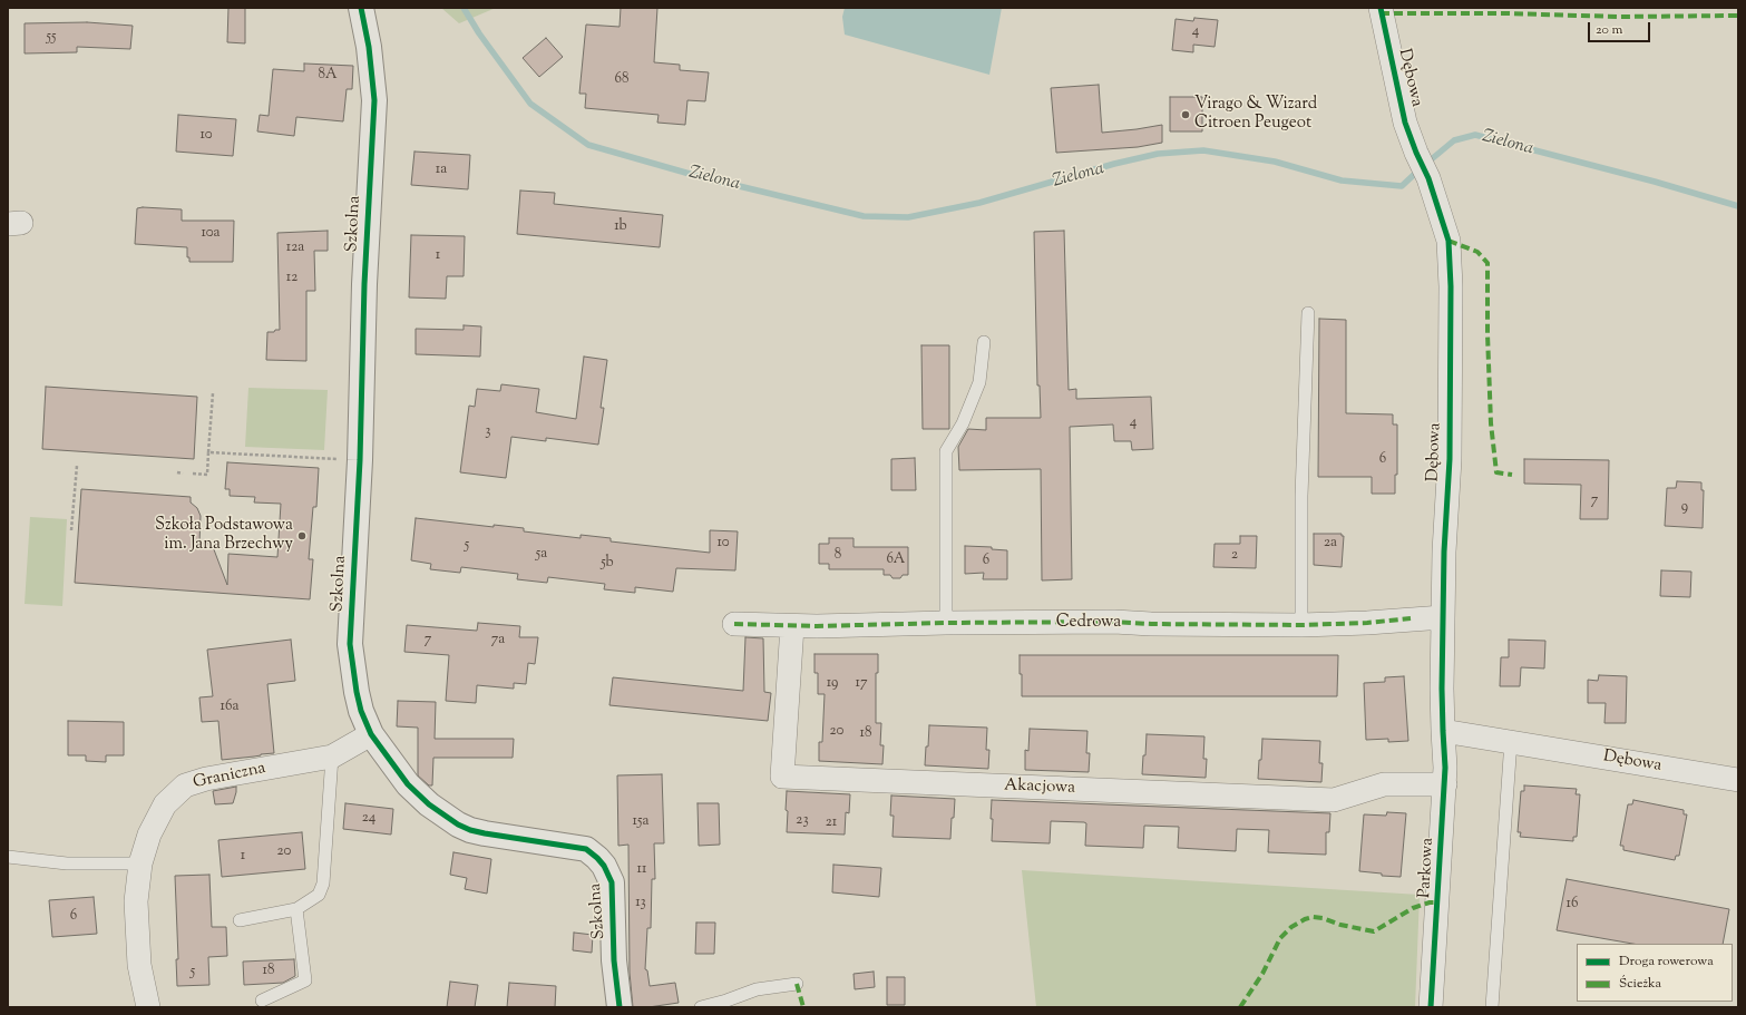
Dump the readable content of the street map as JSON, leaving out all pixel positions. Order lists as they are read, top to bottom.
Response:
{
  "streets": {
    "street": [
      "Dębowa",
      "Szkolna",
      "Cedrowa",
      "Graniczna",
      "Akacjowa",
      "Parkowa"
    ]
  },
  "crossings": [
    ["Dębowa", "Cedrowa"],
    ["Dębowa", "Parkowa"],
    ["Szkolna", "Graniczna"],
    ["Cedrowa", "Akacjowa"],
    ["Akacjowa", "Parkowa"]
  ],
  "water": ["Zielona"],
  "places": ["Virago & Wizard Citroen Peugeot", "Szkoła Podstawowa im. Jana Brzechwy"],
  "house_numbers": [
    "4",
    "55",
    "8A",
    "68",
    "10",
    "1a",
    "1b",
    "10a",
    "12a",
    "1",
    "12",
    "4",
    "3",
    "6",
    "7",
    "9",
    "10",
    "2a",
    "5",
    "5a",
    "8",
    "2",
    "6A",
    "6",
    "5b",
    "7",
    "7a",
    "19",
    "17",
    "16a",
    "20",
    "18",
    "24",
    "23",
    "15a",
    "21",
    "20",
    "1",
    "11",
    "13",
    "16",
    "6",
    "18",
    "5"
  ],
  "legend": ["Droga rowerowa", "Ścieżka"],
  "scale_bar": "20 m"
}
